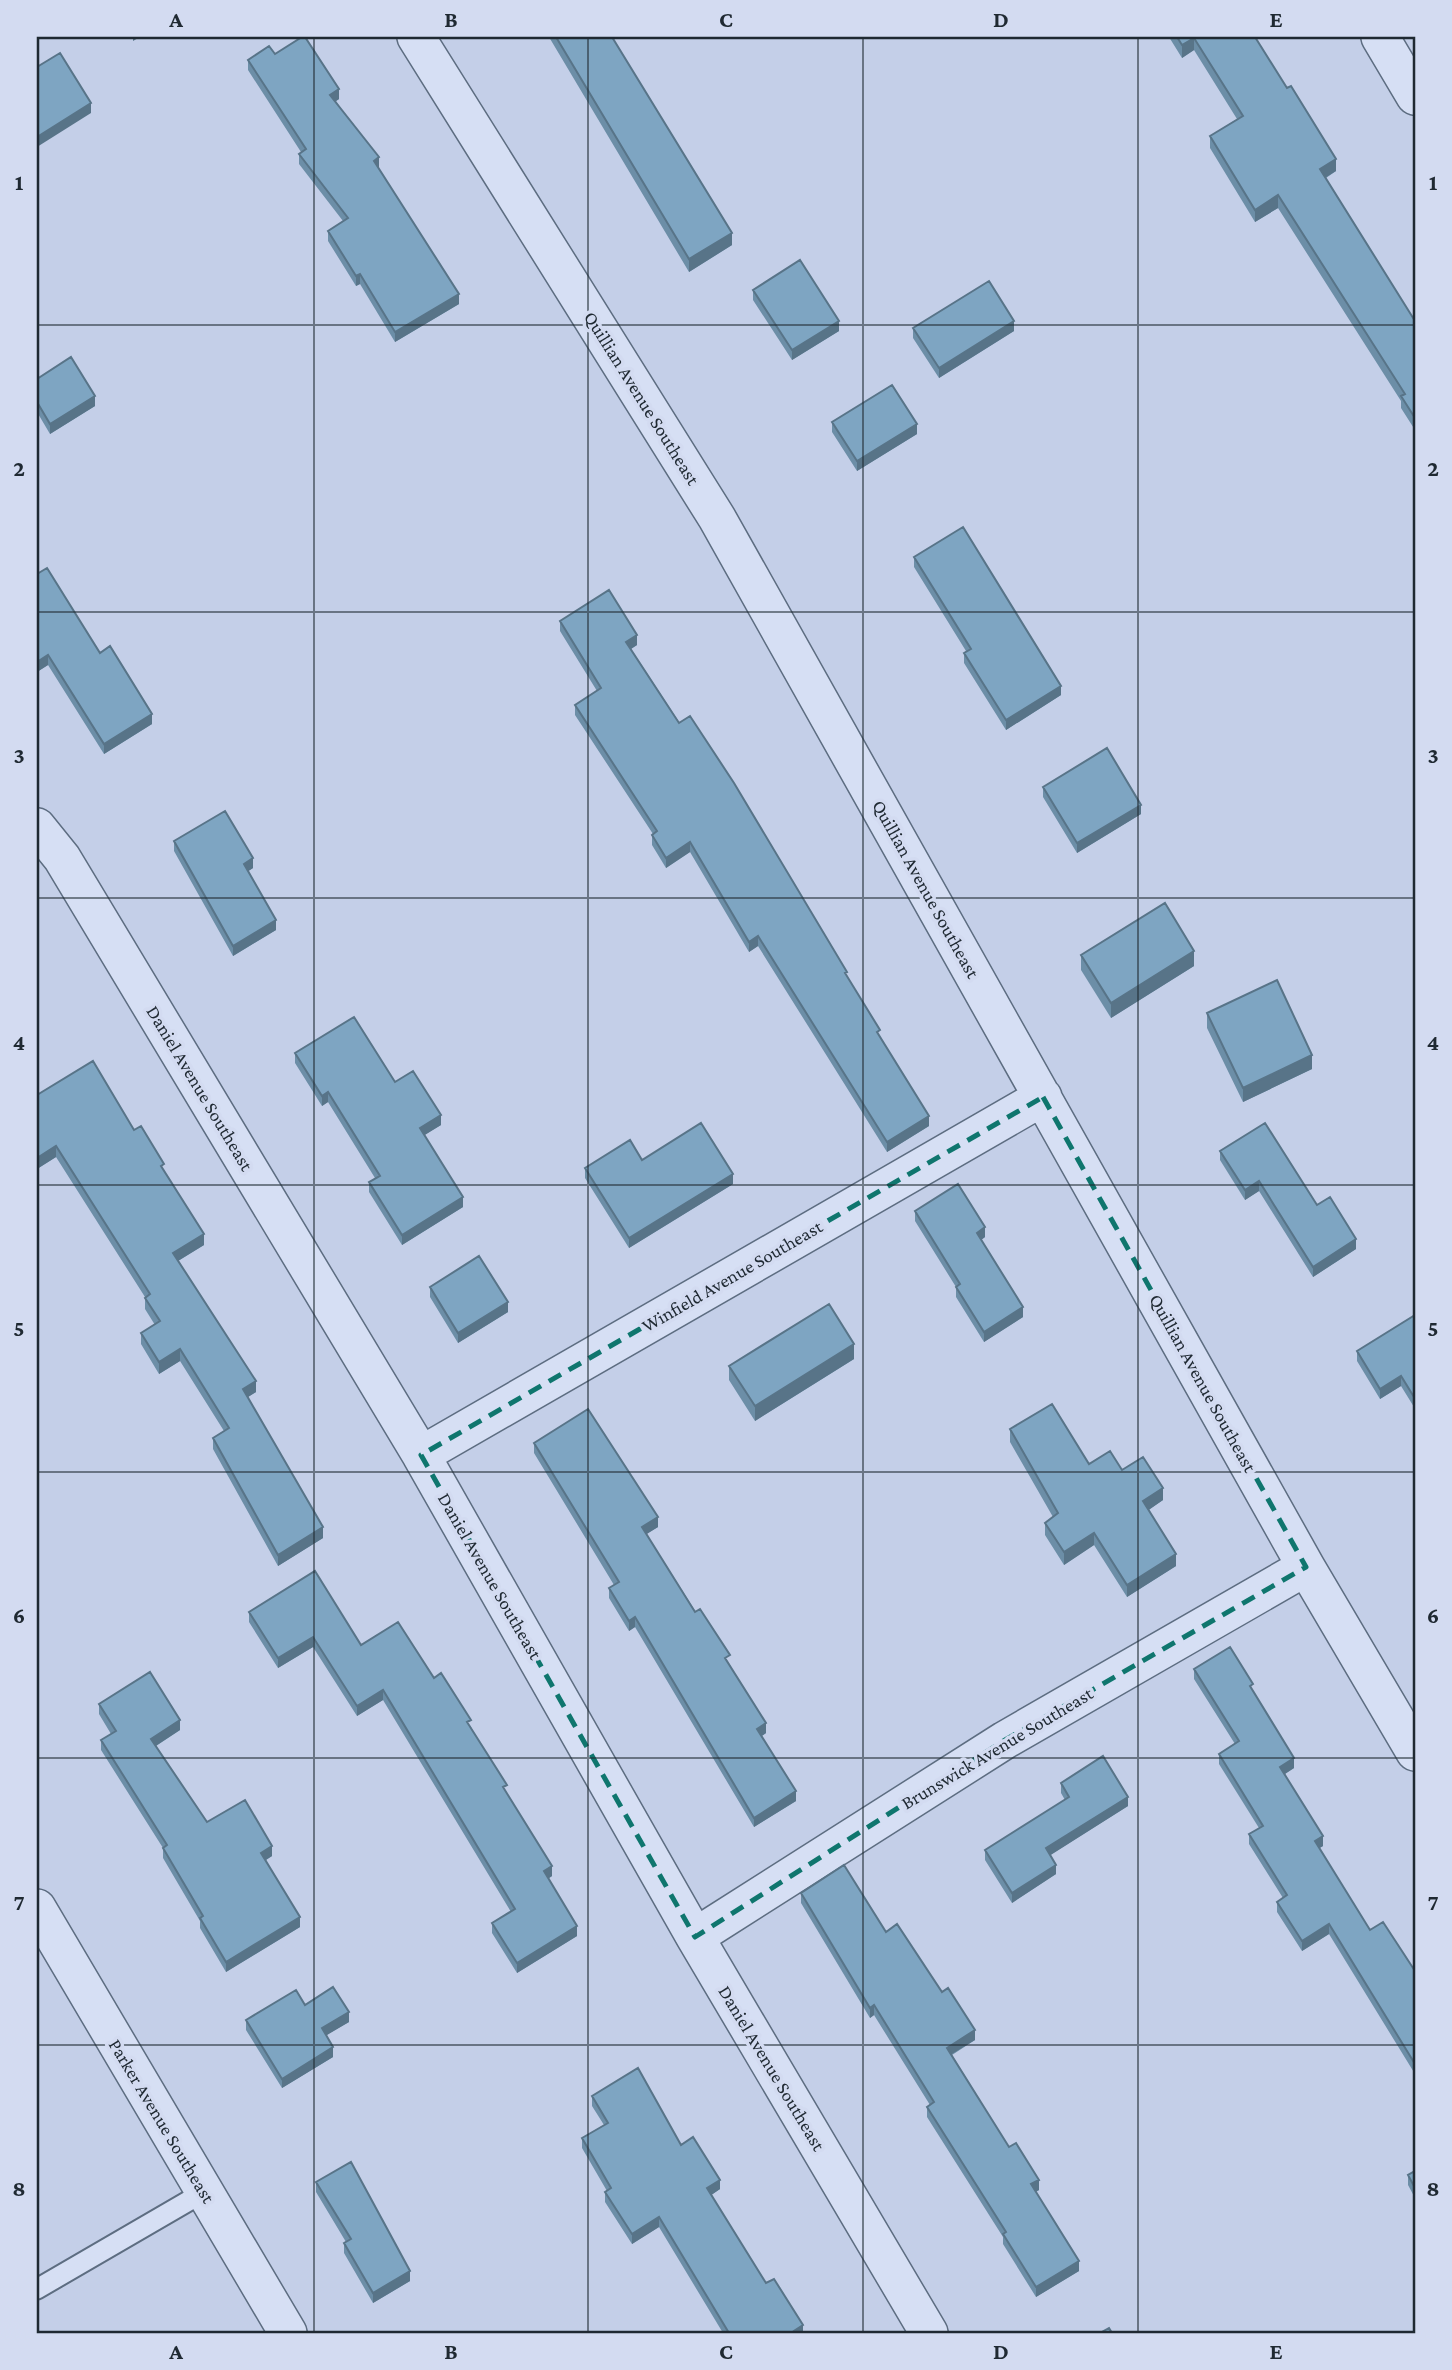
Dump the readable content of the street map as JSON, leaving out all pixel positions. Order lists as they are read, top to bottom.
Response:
{
  "streets": {
    "street": [
      "Quillian Avenue Southeast",
      "Daniel Avenue Southeast",
      "Winfield Avenue Southeast",
      "Brunswick Avenue Southeast",
      "Parker Avenue Southeast"
    ]
  },
  "crossings": [
    ["Quillian Avenue Southeast", "Winfield Avenue Southeast"],
    ["Quillian Avenue Southeast", "Brunswick Avenue Southeast"],
    ["Daniel Avenue Southeast", "Winfield Avenue Southeast"],
    ["Daniel Avenue Southeast", "Brunswick Avenue Southeast"]
  ],
  "grid": {
    "columns": [
      "A",
      "B",
      "C",
      "D",
      "E"
    ],
    "rows": [
      "1",
      "2",
      "3",
      "4",
      "5",
      "6",
      "7",
      "8"
    ]
  }
}
